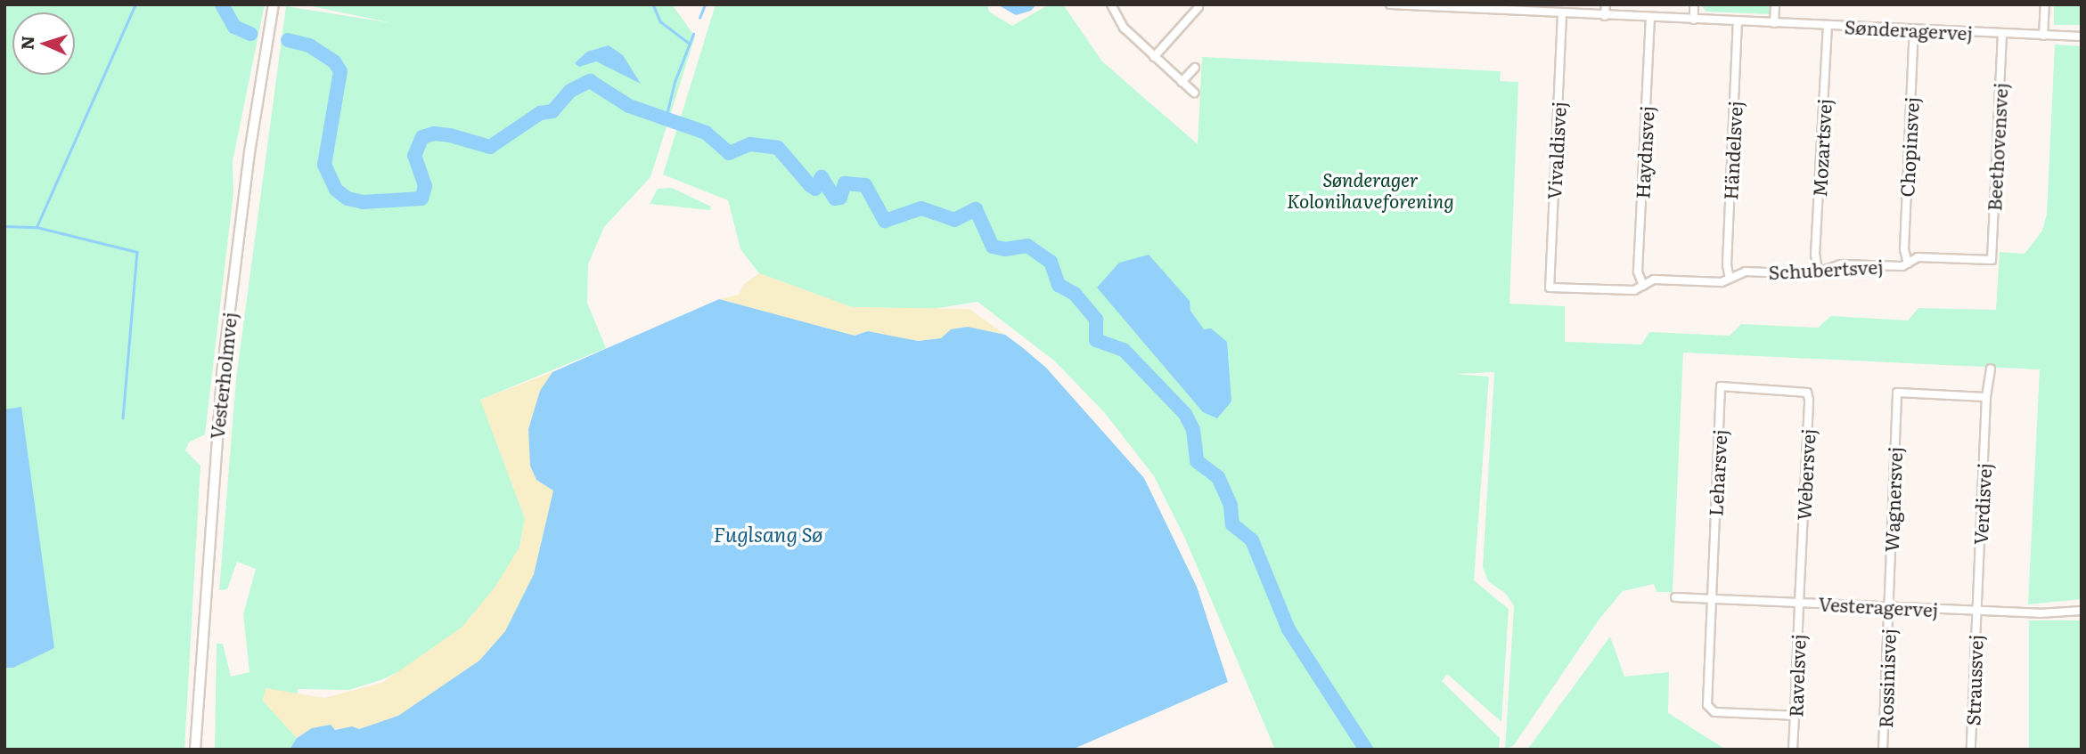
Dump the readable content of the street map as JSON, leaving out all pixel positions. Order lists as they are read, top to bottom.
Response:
{
  "streets": {
    "street": [
      "Sønderagervej",
      "Chopinsvej",
      "Beethovensvej",
      "Mozartsvej",
      "Vivaldisvej",
      "Händelsvej",
      "Haydnsvej",
      "Schubertsvej",
      "Vesterholmvej",
      "Leharsvej",
      "Webersvej",
      "Wagnersvej",
      "Verdisvej",
      "Vesteragervej",
      "Ravelsvej",
      "Rossinisvej",
      "Straussvej"
    ]
  },
  "crossings": [
    ["Sønderagervej", "Chopinsvej"],
    ["Sønderagervej", "Beethovensvej"],
    ["Sønderagervej", "Mozartsvej"],
    ["Sønderagervej", "Vivaldisvej"],
    ["Sønderagervej", "Händelsvej"],
    ["Sønderagervej", "Haydnsvej"],
    ["Chopinsvej", "Schubertsvej"],
    ["Beethovensvej", "Schubertsvej"],
    ["Mozartsvej", "Schubertsvej"],
    ["Vivaldisvej", "Schubertsvej"],
    ["Händelsvej", "Schubertsvej"],
    ["Haydnsvej", "Schubertsvej"],
    ["Leharsvej", "Webersvej"],
    ["Leharsvej", "Vesteragervej"],
    ["Webersvej", "Vesteragervej"],
    ["Webersvej", "Ravelsvej"],
    ["Wagnersvej", "Verdisvej"],
    ["Wagnersvej", "Vesteragervej"],
    ["Wagnersvej", "Rossinisvej"],
    ["Verdisvej", "Vesteragervej"],
    ["Verdisvej", "Straussvej"],
    ["Vesteragervej", "Ravelsvej"],
    ["Vesteragervej", "Rossinisvej"],
    ["Vesteragervej", "Straussvej"]
  ],
  "water": ["Fuglsang Sø"],
  "parks": ["Sønderager Kolonihaveforening"],
  "north": "left"
}
